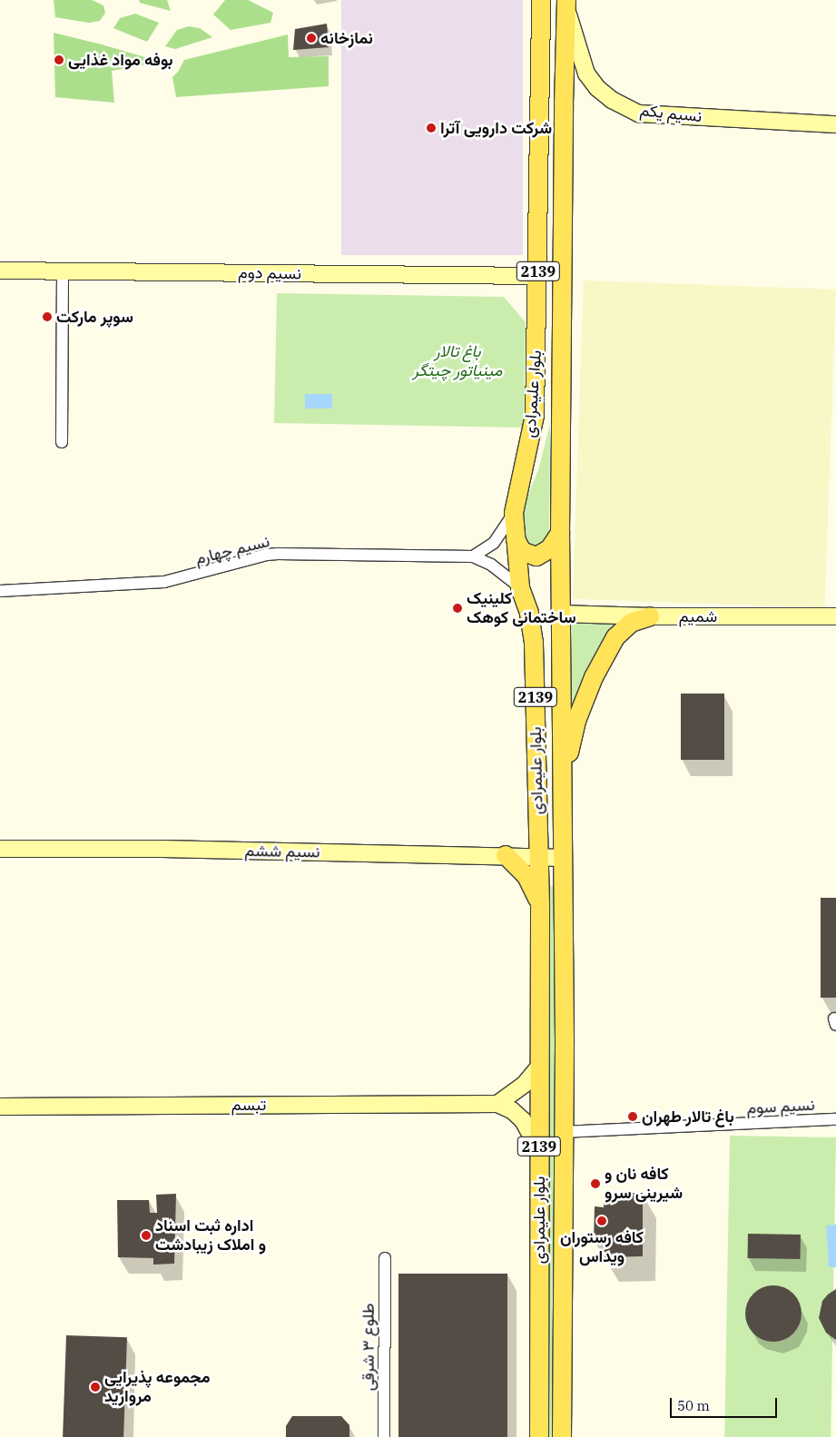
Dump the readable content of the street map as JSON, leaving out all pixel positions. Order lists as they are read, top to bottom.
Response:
{
  "streets": {
    "main road": ["2139", "بلوار علیمرادی"],
    "street": [
      "نسیم یکم",
      "نسیم دوم",
      "نسیم چهارم",
      "شمیم",
      "نسیم ششم",
      "تبسم",
      "نسیم سوم",
      "طلوع ۳ شرقی"
    ]
  },
  "crossings": [
    ["نسیم یکم", "بلوار علیمرادی"],
    ["نسیم دوم", "بلوار علیمرادی"],
    ["بلوار علیمرادی", "نسیم چهارم"],
    ["بلوار علیمرادی", "شمیم"],
    ["بلوار علیمرادی", "نسیم ششم"],
    ["بلوار علیمرادی", "تبسم"],
    ["بلوار علیمرادی", "نسیم سوم"]
  ],
  "parks": ["باغ تالار مینیاتور چیتگر"],
  "places": [
    "نمازخانه",
    "بوفه مواد غذایی",
    "شرکت دارویی آترا",
    "سوپر مارکت",
    "کلینیک ساختمانی کوهک",
    "باغ تالار طهران",
    "کافه نان و شیرینی سرو",
    "کافه رستوران ویداس",
    "اداره ثبت اسناد و املاک زیبادشت",
    "مجموعه پذیرایی مروارید"
  ],
  "scale_bar": "50 m"
}
